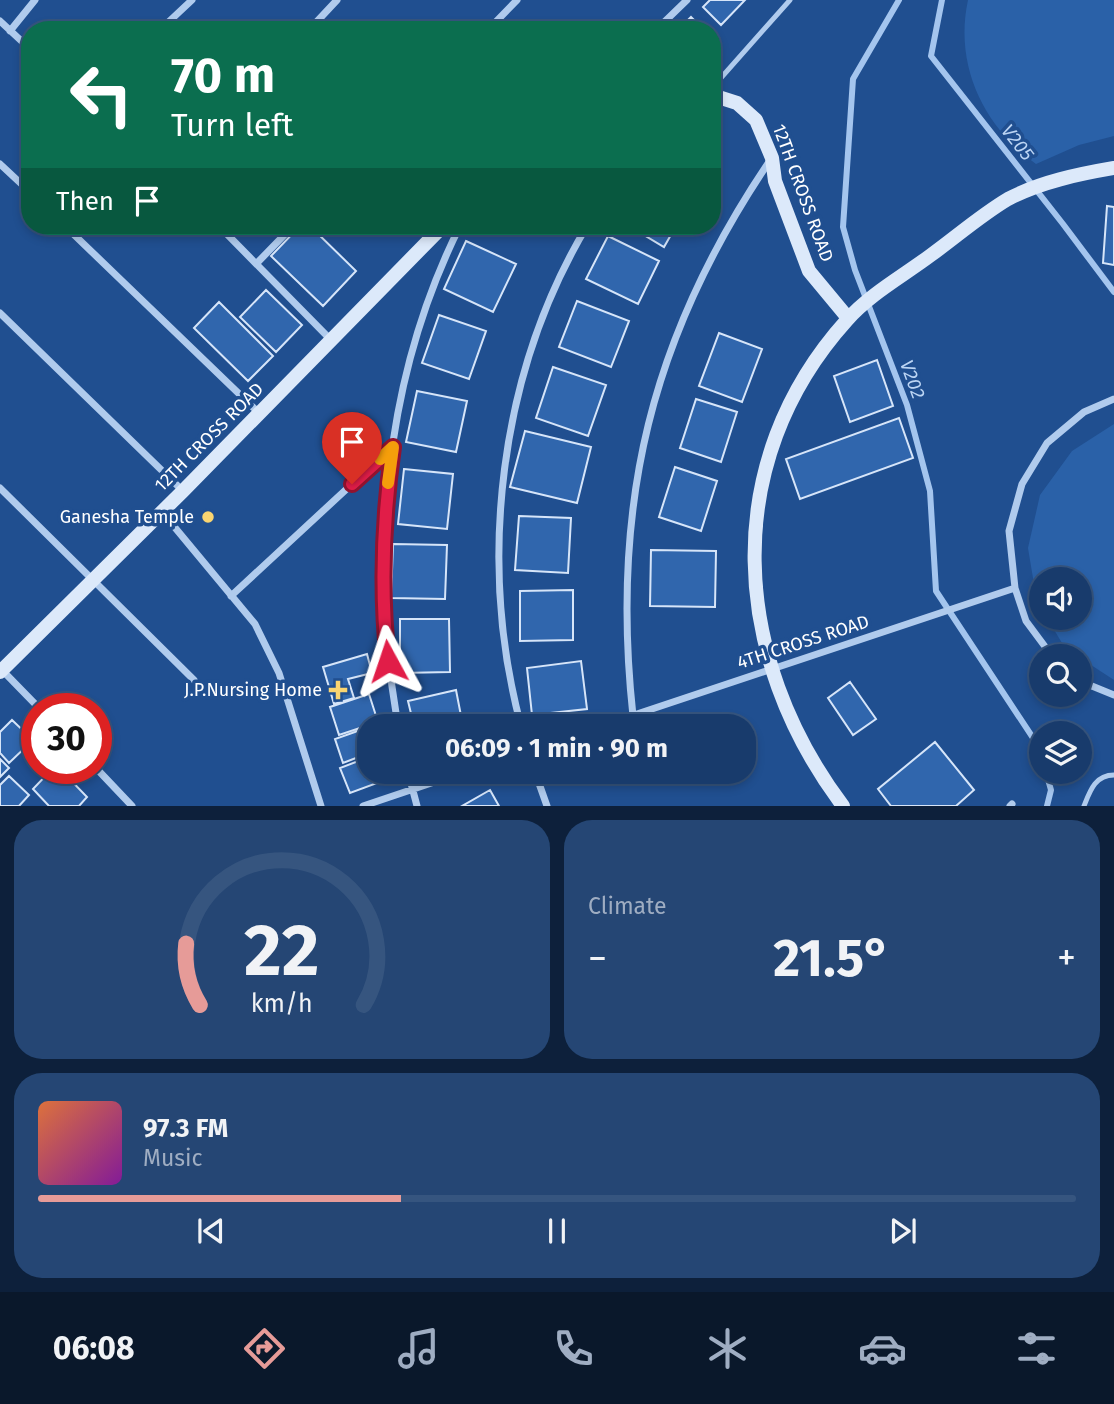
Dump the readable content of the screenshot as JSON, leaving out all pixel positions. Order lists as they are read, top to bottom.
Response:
{
  "streets": {
    "main road": ["12TH CROSS ROAD"],
    "street": ["4TH CROSS ROAD"]
  },
  "water": ["V205", "V202"],
  "places": {
    "other": ["Ganesha Temple"],
    "health": ["J.P.Nursing Home"]
  },
  "page": {
    "turn": ["70 m", "Turn left"],
    "then": "Then",
    "limit": "30",
    "trip": "06:09 · 1 min · 90 m",
    "tile": "Climate",
    "heat": ["−", "21.5°", "+"],
    "song": ["97.3 FM", "Music"],
    "tabs": "06:08",
    "gauge": ["22", "km/h"]
  }
}
